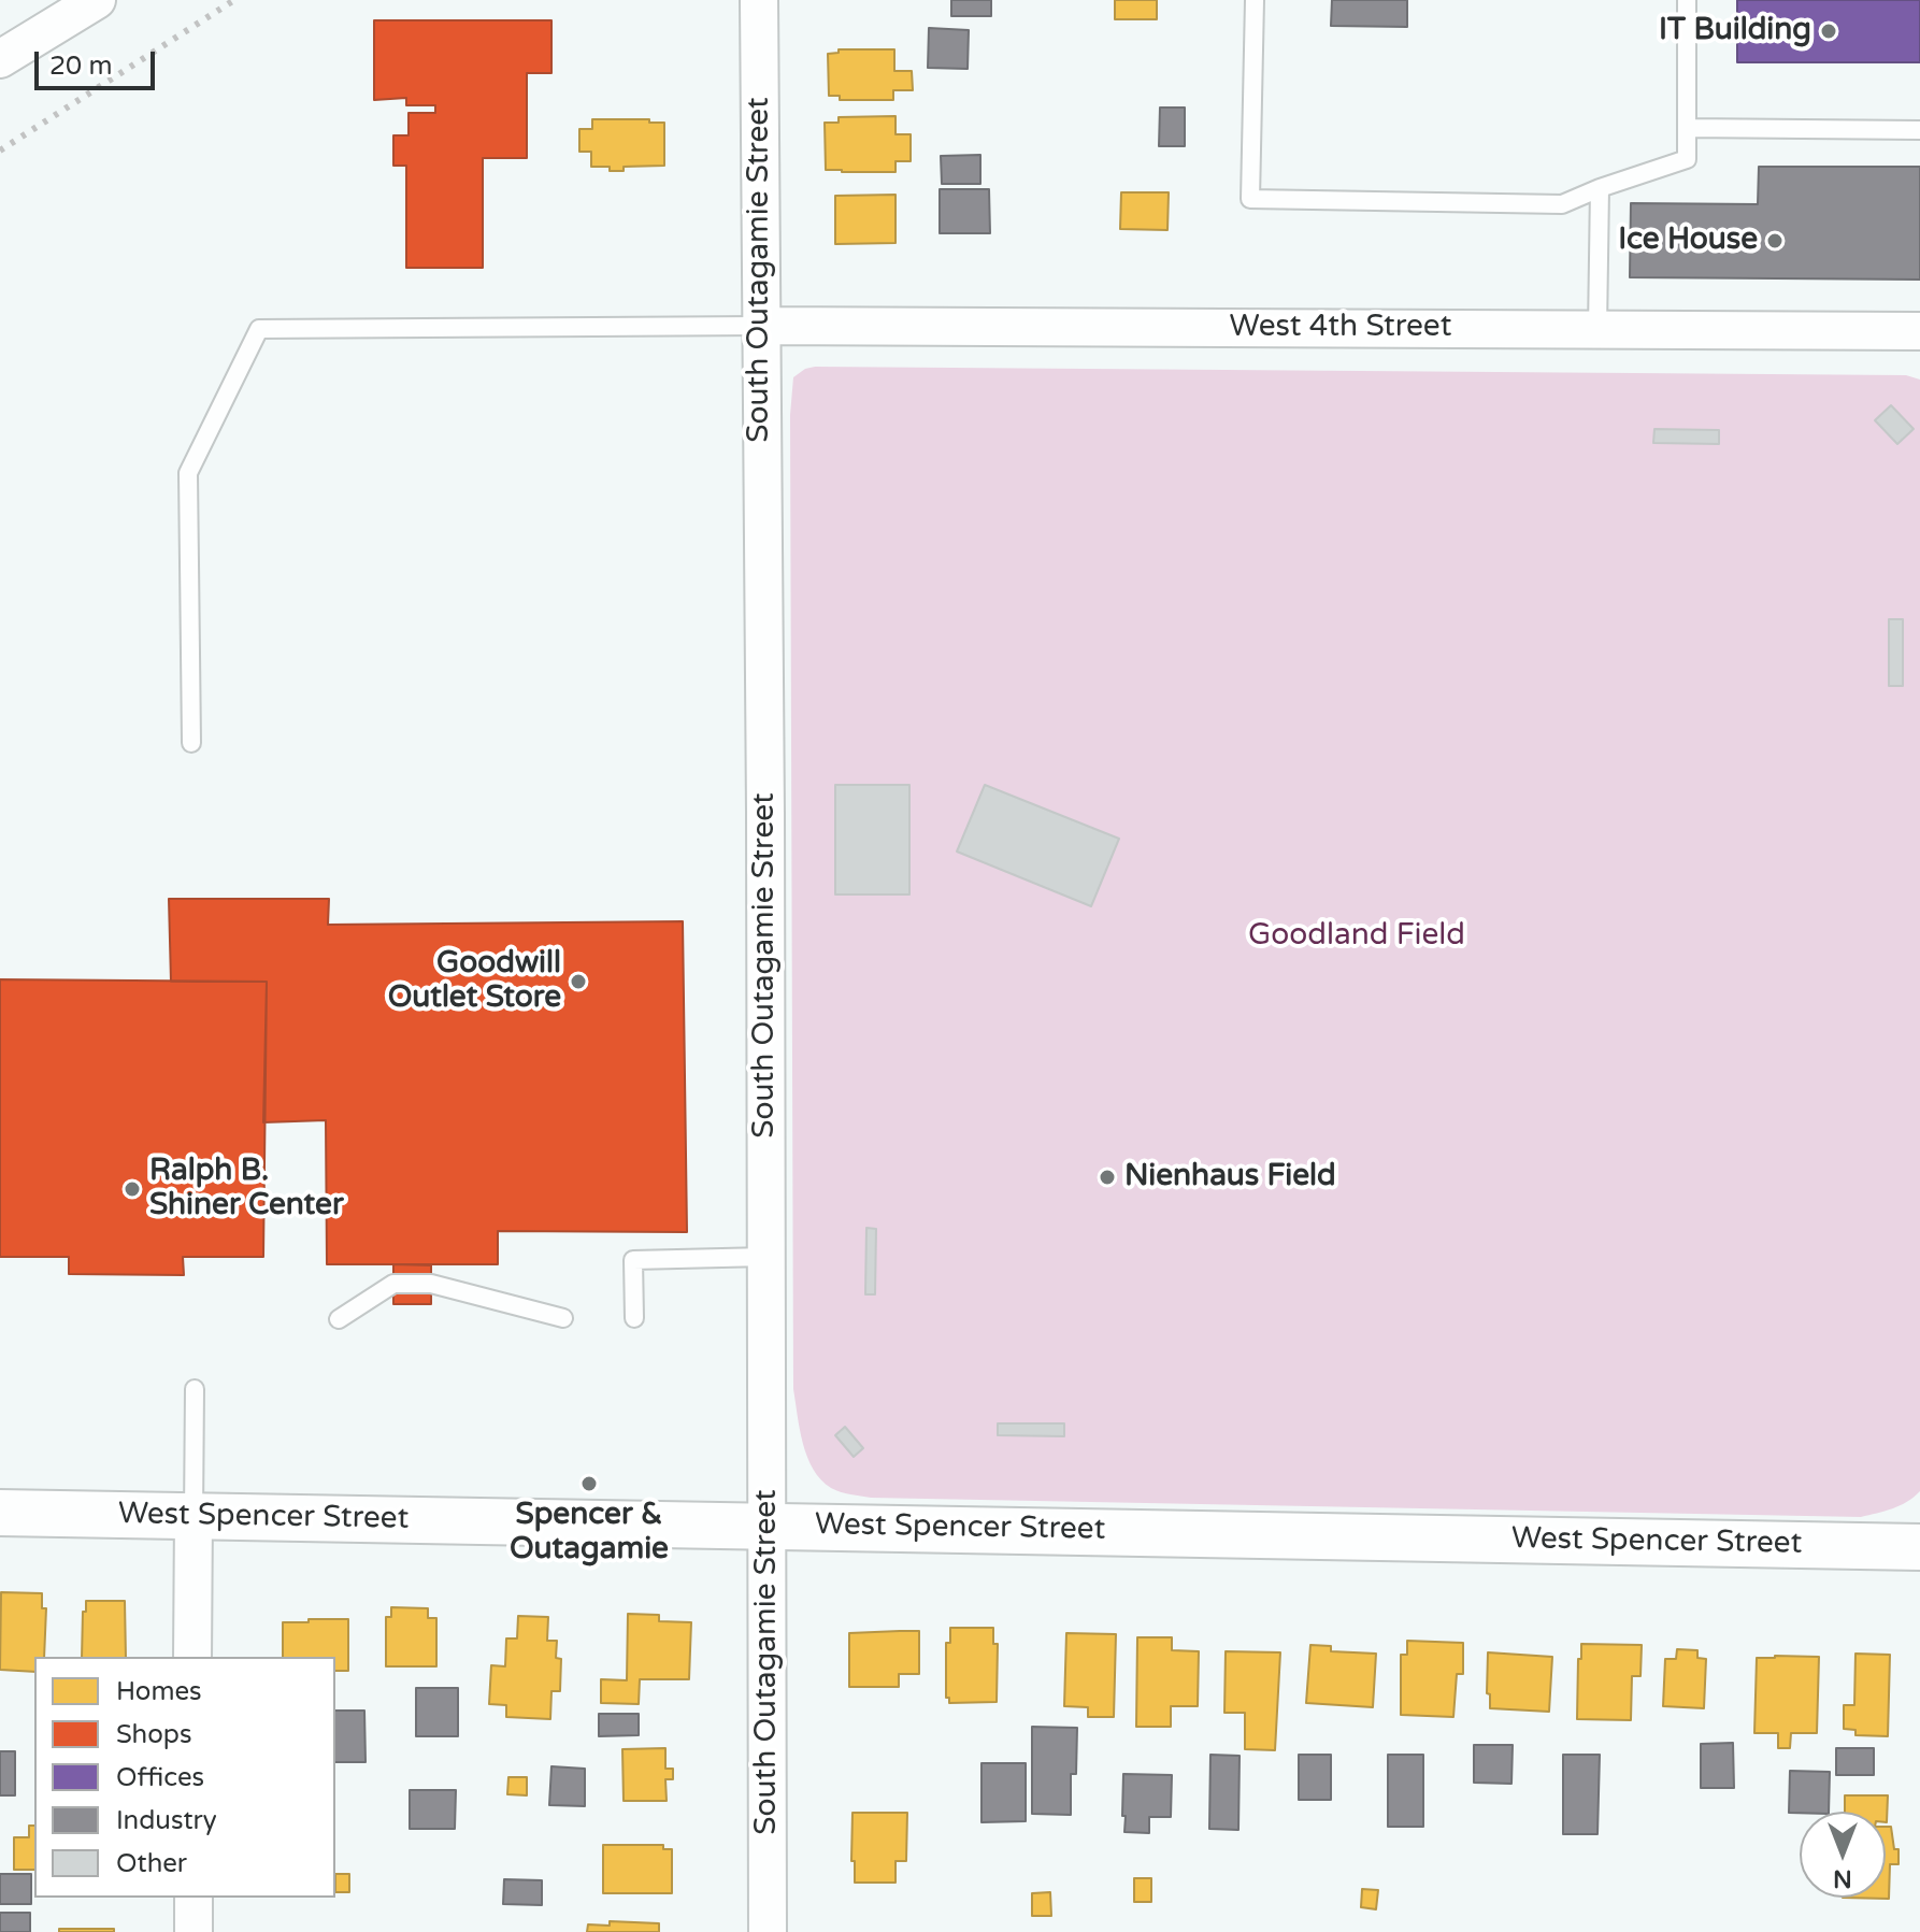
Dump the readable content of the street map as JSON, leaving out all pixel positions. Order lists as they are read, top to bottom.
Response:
{
  "streets": {
    "street": ["South Outagamie Street", "West 4th Street", "West Spencer Street"]
  },
  "crossings": [
    ["South Outagamie Street", "West 4th Street"],
    ["South Outagamie Street", "West Spencer Street"]
  ],
  "parks": ["Goodland Field"],
  "places": [
    "IT Building",
    "Ice House",
    "Goodwill Outlet Store",
    "Nienhaus Field",
    "Ralph B. Shiner Center",
    "Spencer & Outagamie"
  ],
  "legend": [
    "Homes",
    "Shops",
    "Offices",
    "Industry",
    "Other"
  ],
  "scale_bar": "20 m",
  "north": "bottom"
}
